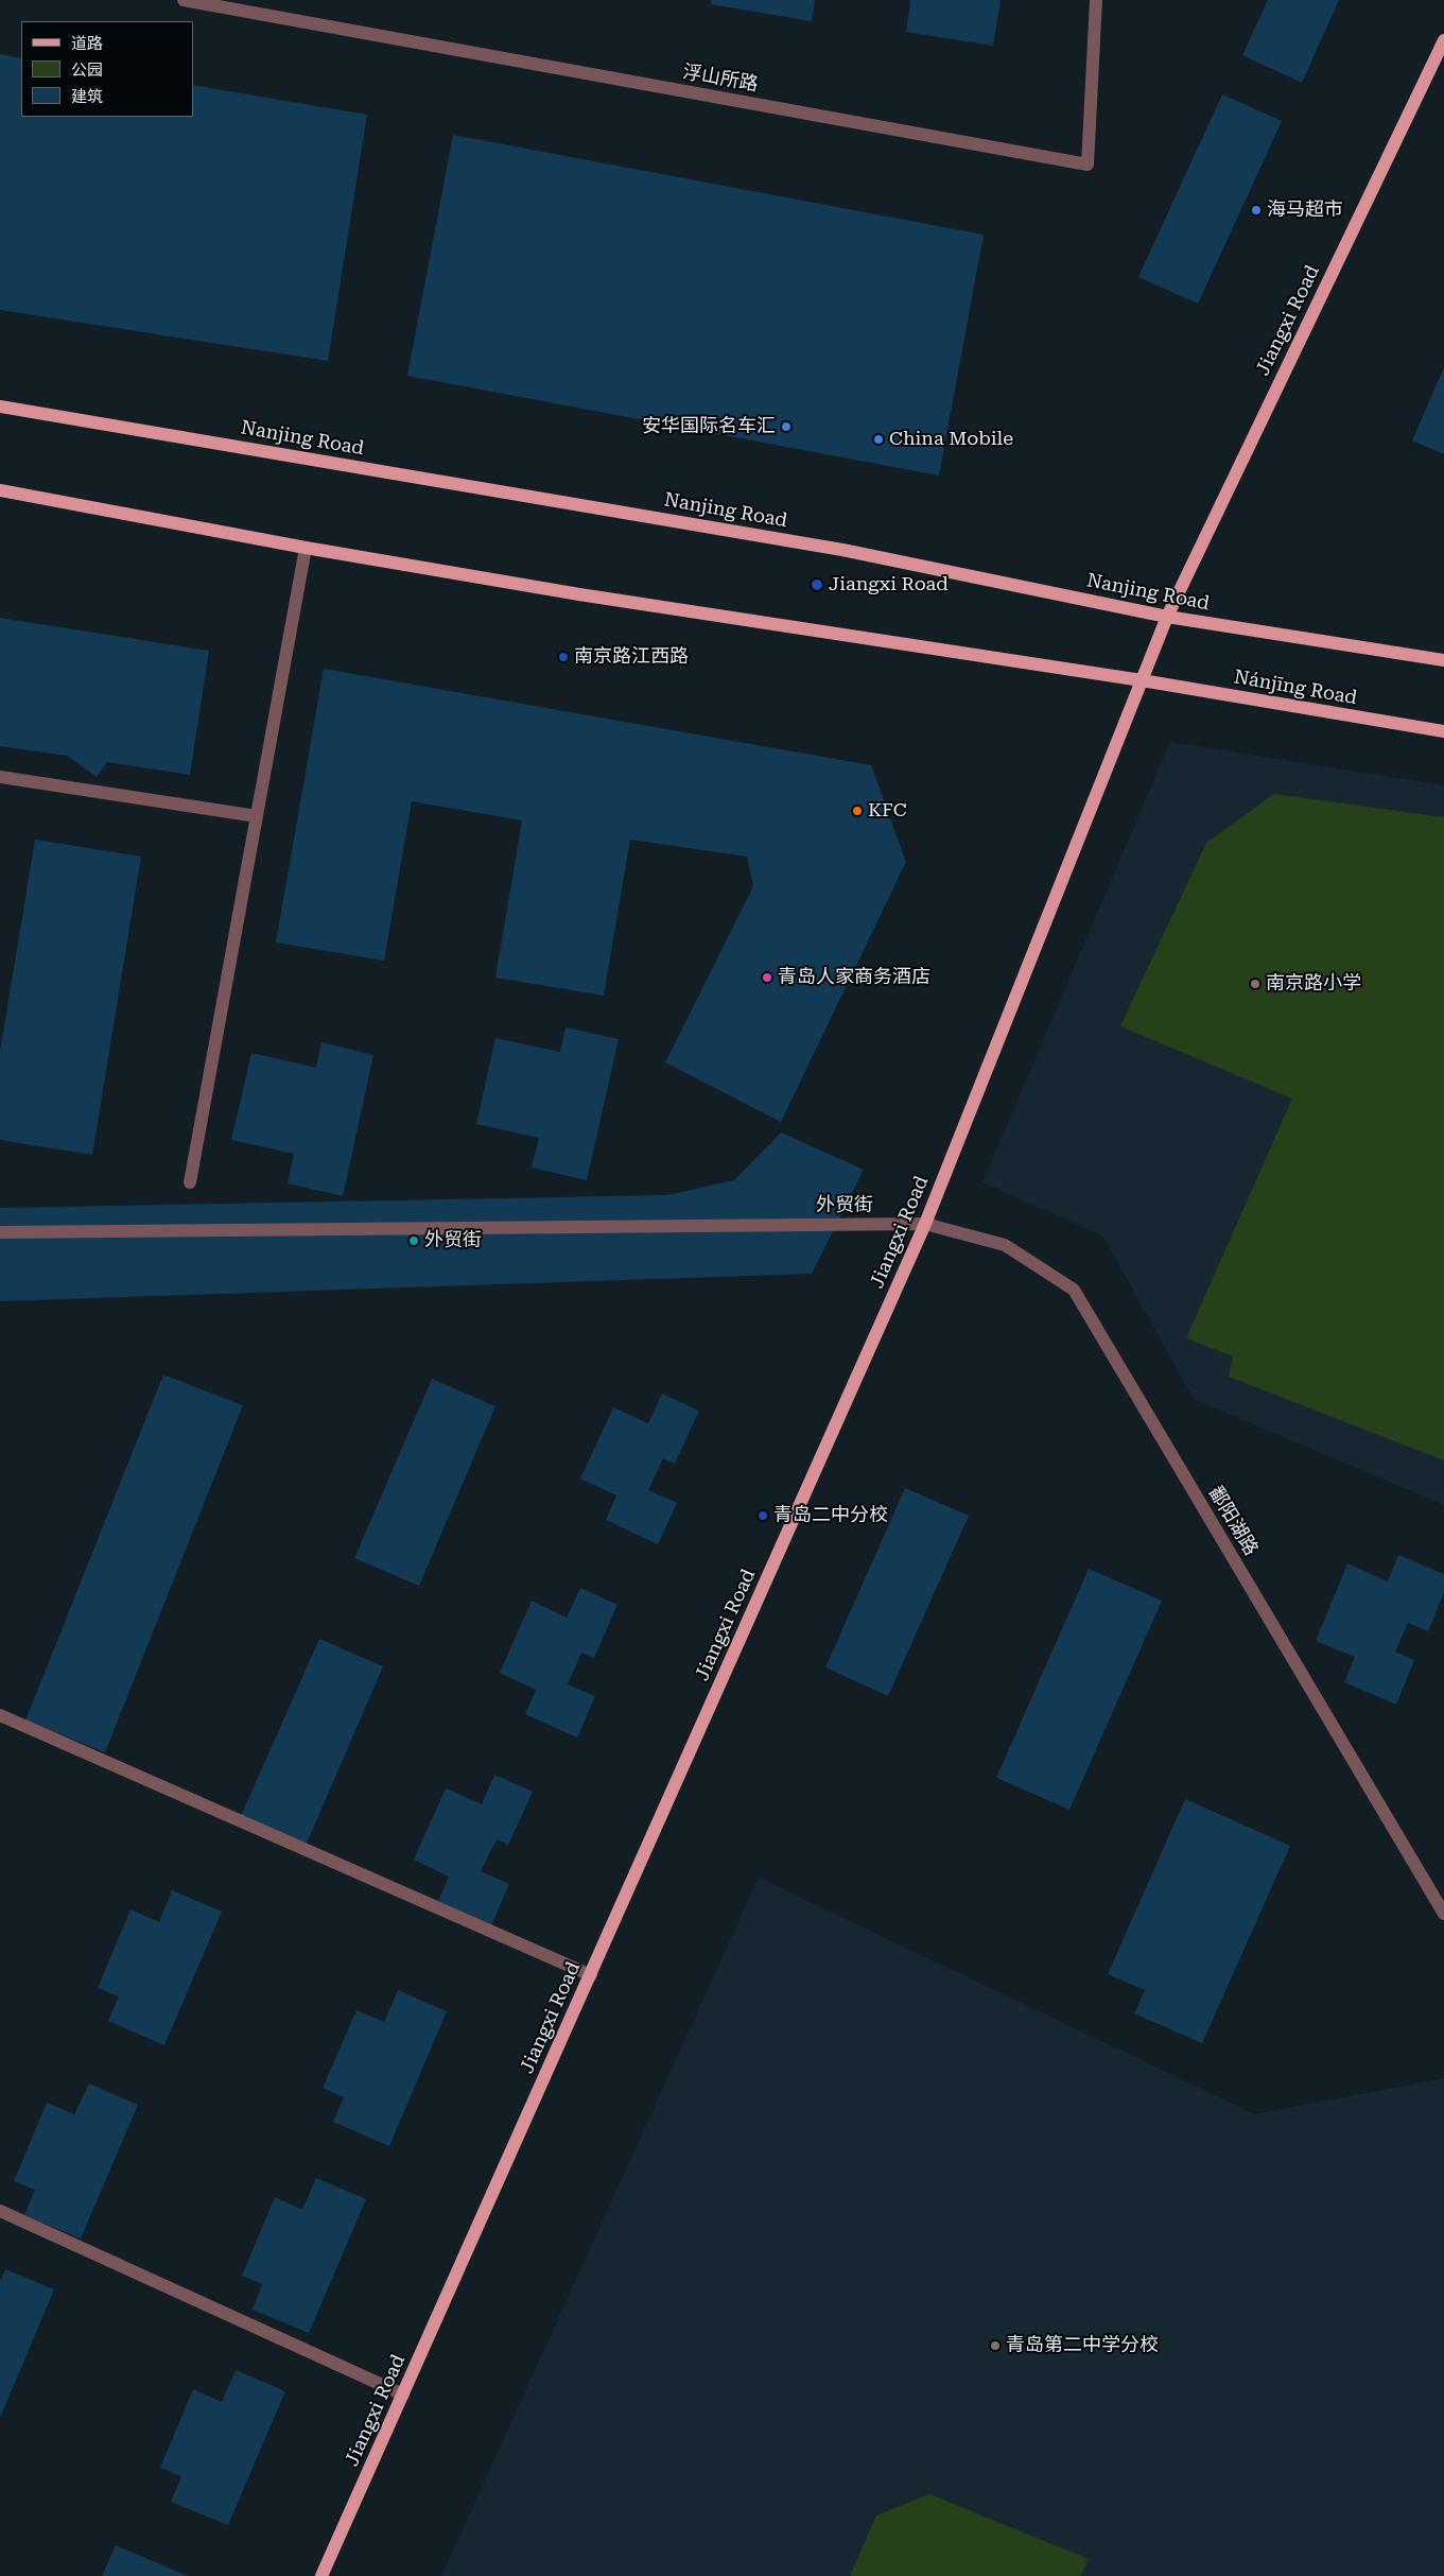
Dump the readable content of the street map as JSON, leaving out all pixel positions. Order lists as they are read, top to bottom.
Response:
{
  "streets": {
    "main road": ["Jiangxi Road", "Nanjing Road", "Nánjīng Road"],
    "street": ["浮山所路", "外贸街", "鄱阳湖路"]
  },
  "crossings": [
    ["Jiangxi Road", "Nanjing Road"],
    ["Jiangxi Road", "Nánjīng Road"],
    ["Jiangxi Road", "外贸街"],
    ["Jiangxi Road", "鄱阳湖路"],
    ["外贸街", "鄱阳湖路"]
  ],
  "places": [
    "海马超市",
    "安华国际名车汇",
    "China Mobile",
    "Jiangxi Road",
    "南京路江西路",
    "KFC",
    "青岛人家商务酒店",
    "南京路小学",
    "外贸街",
    "青岛二中分校",
    "青岛第二中学分校"
  ],
  "legend": ["道路", "公园", "建筑"]
}
